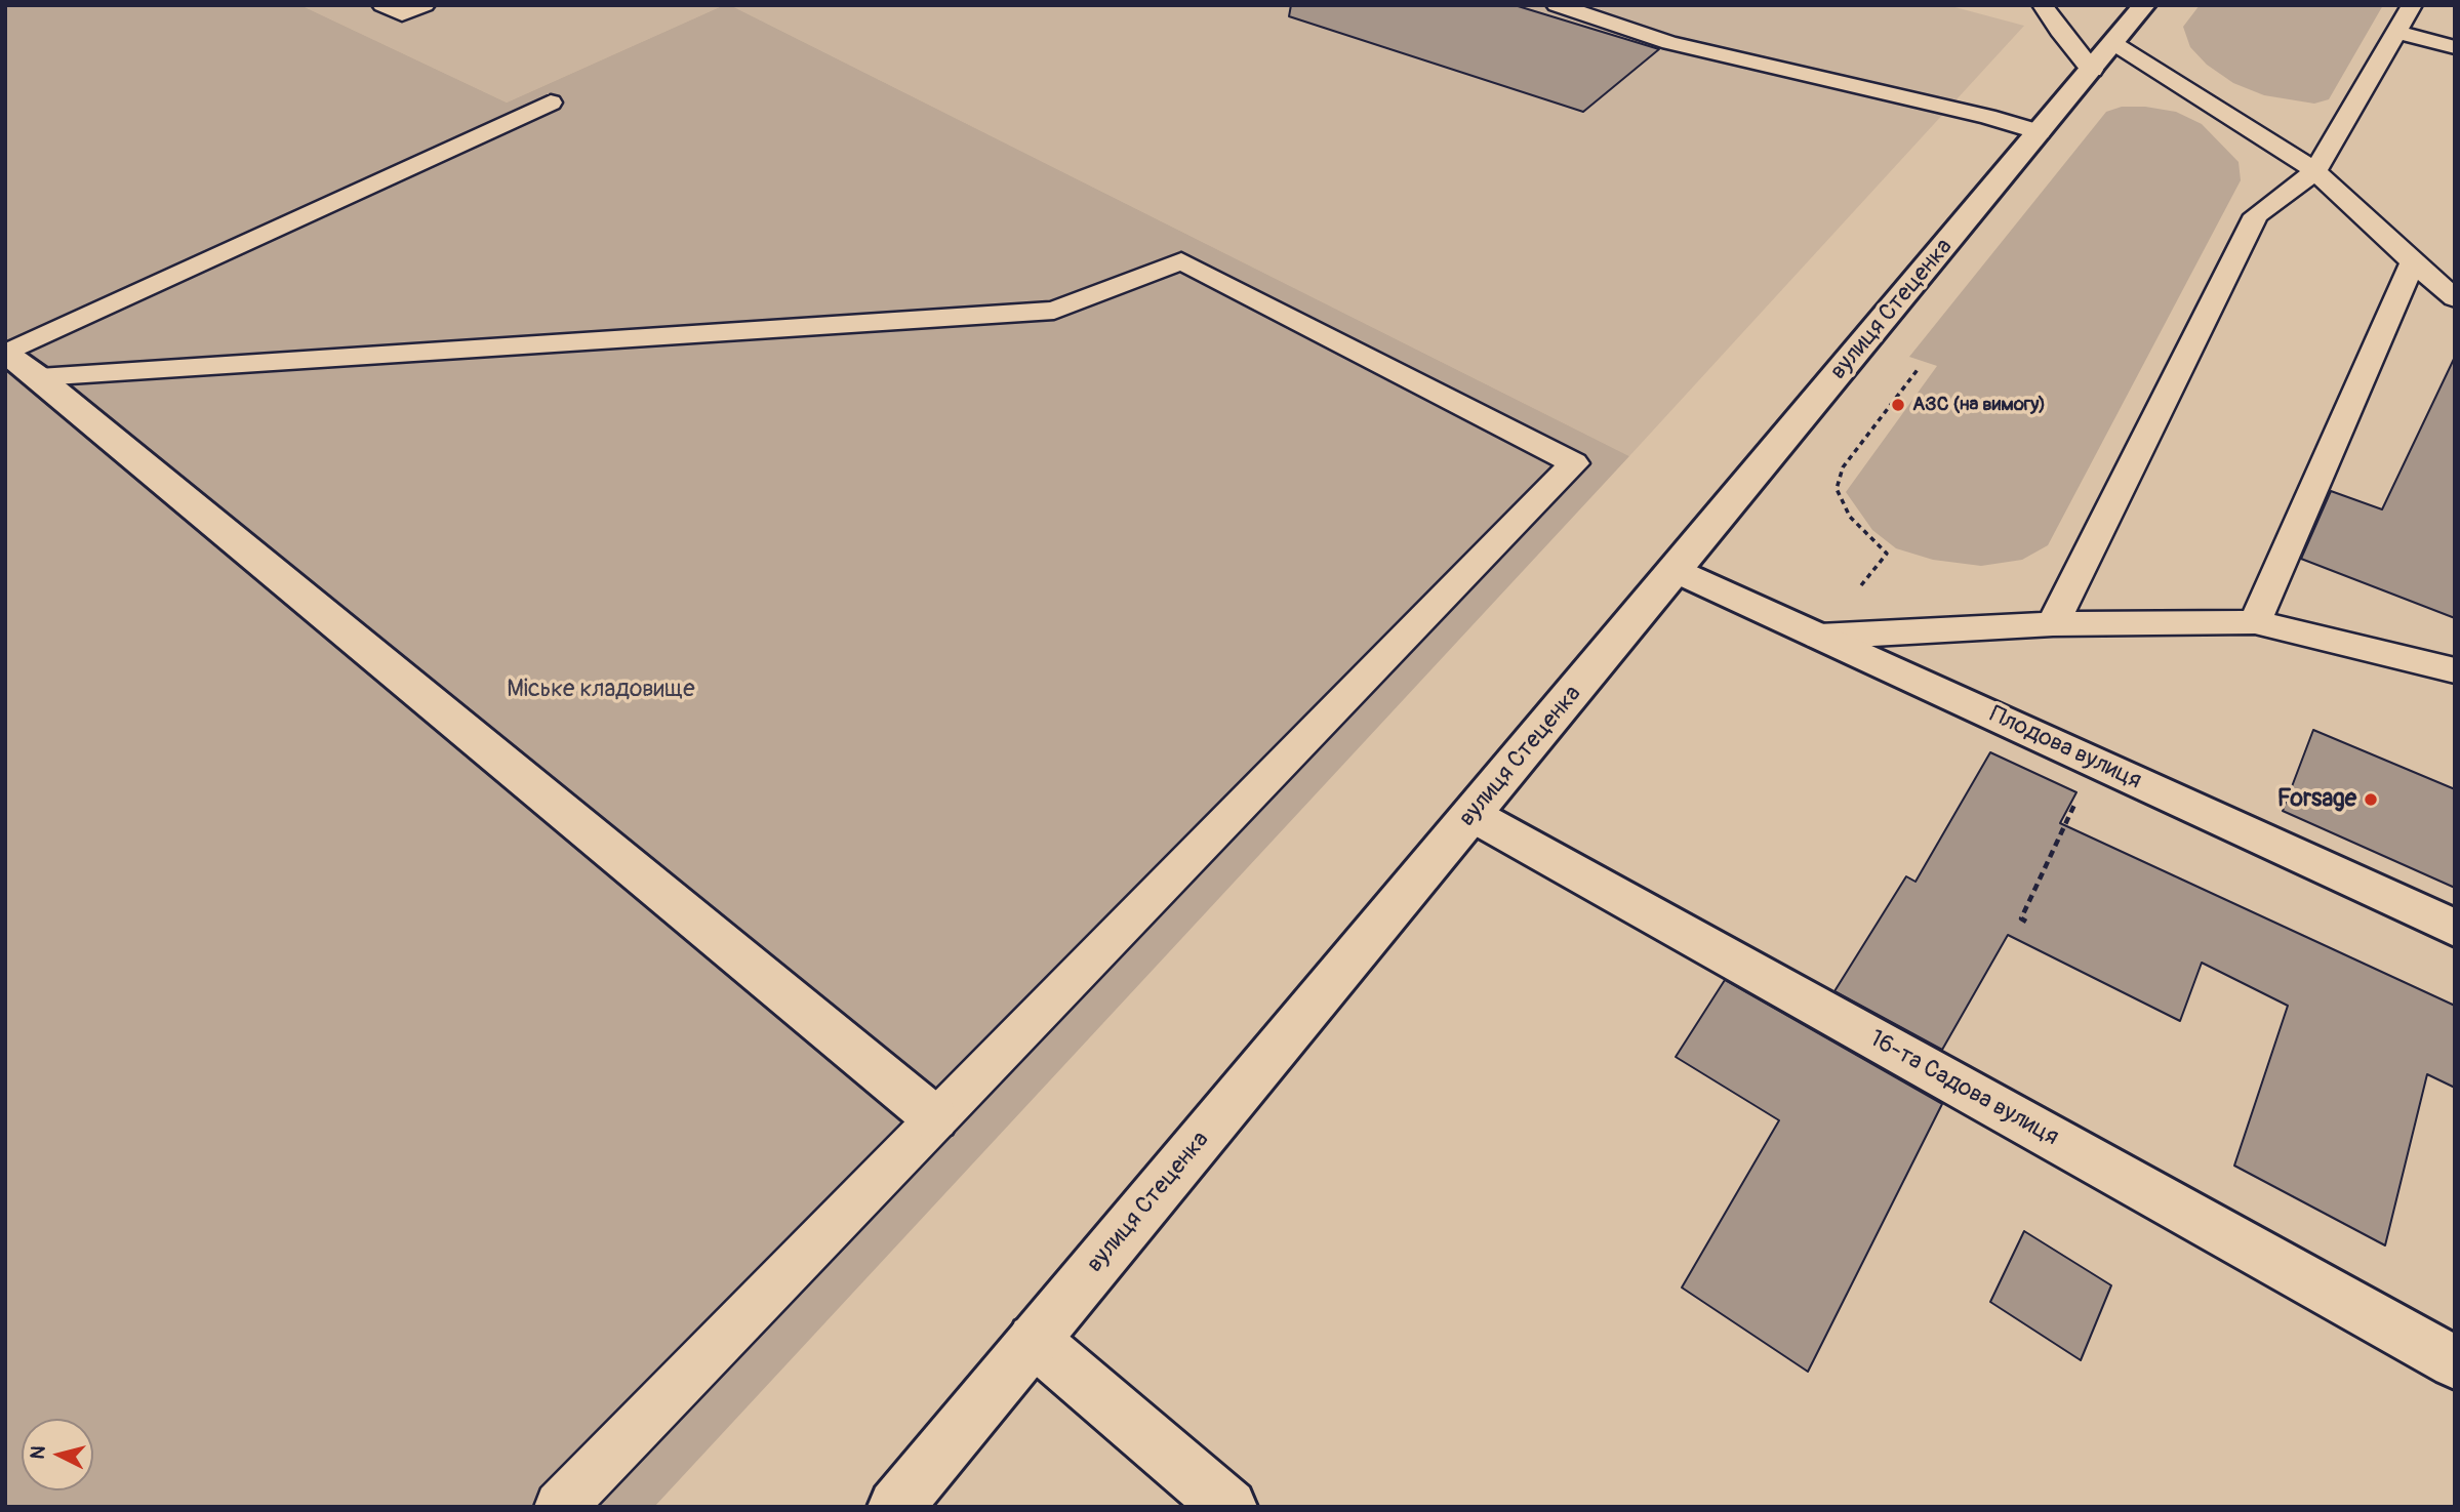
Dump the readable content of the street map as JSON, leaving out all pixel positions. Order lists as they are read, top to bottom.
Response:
{
  "streets": {
    "street": ["вулиця Стеценка", "Плодова вулиця", "16-та Садова вулиця"]
  },
  "crossings": [
    ["вулиця Стеценка", "Плодова вулиця"],
    ["вулиця Стеценка", "16-та Садова вулиця"]
  ],
  "parks": ["Міське кладовище"],
  "places": ["АЗС (на вимогу)", "Forsage"],
  "north": "left"
}
